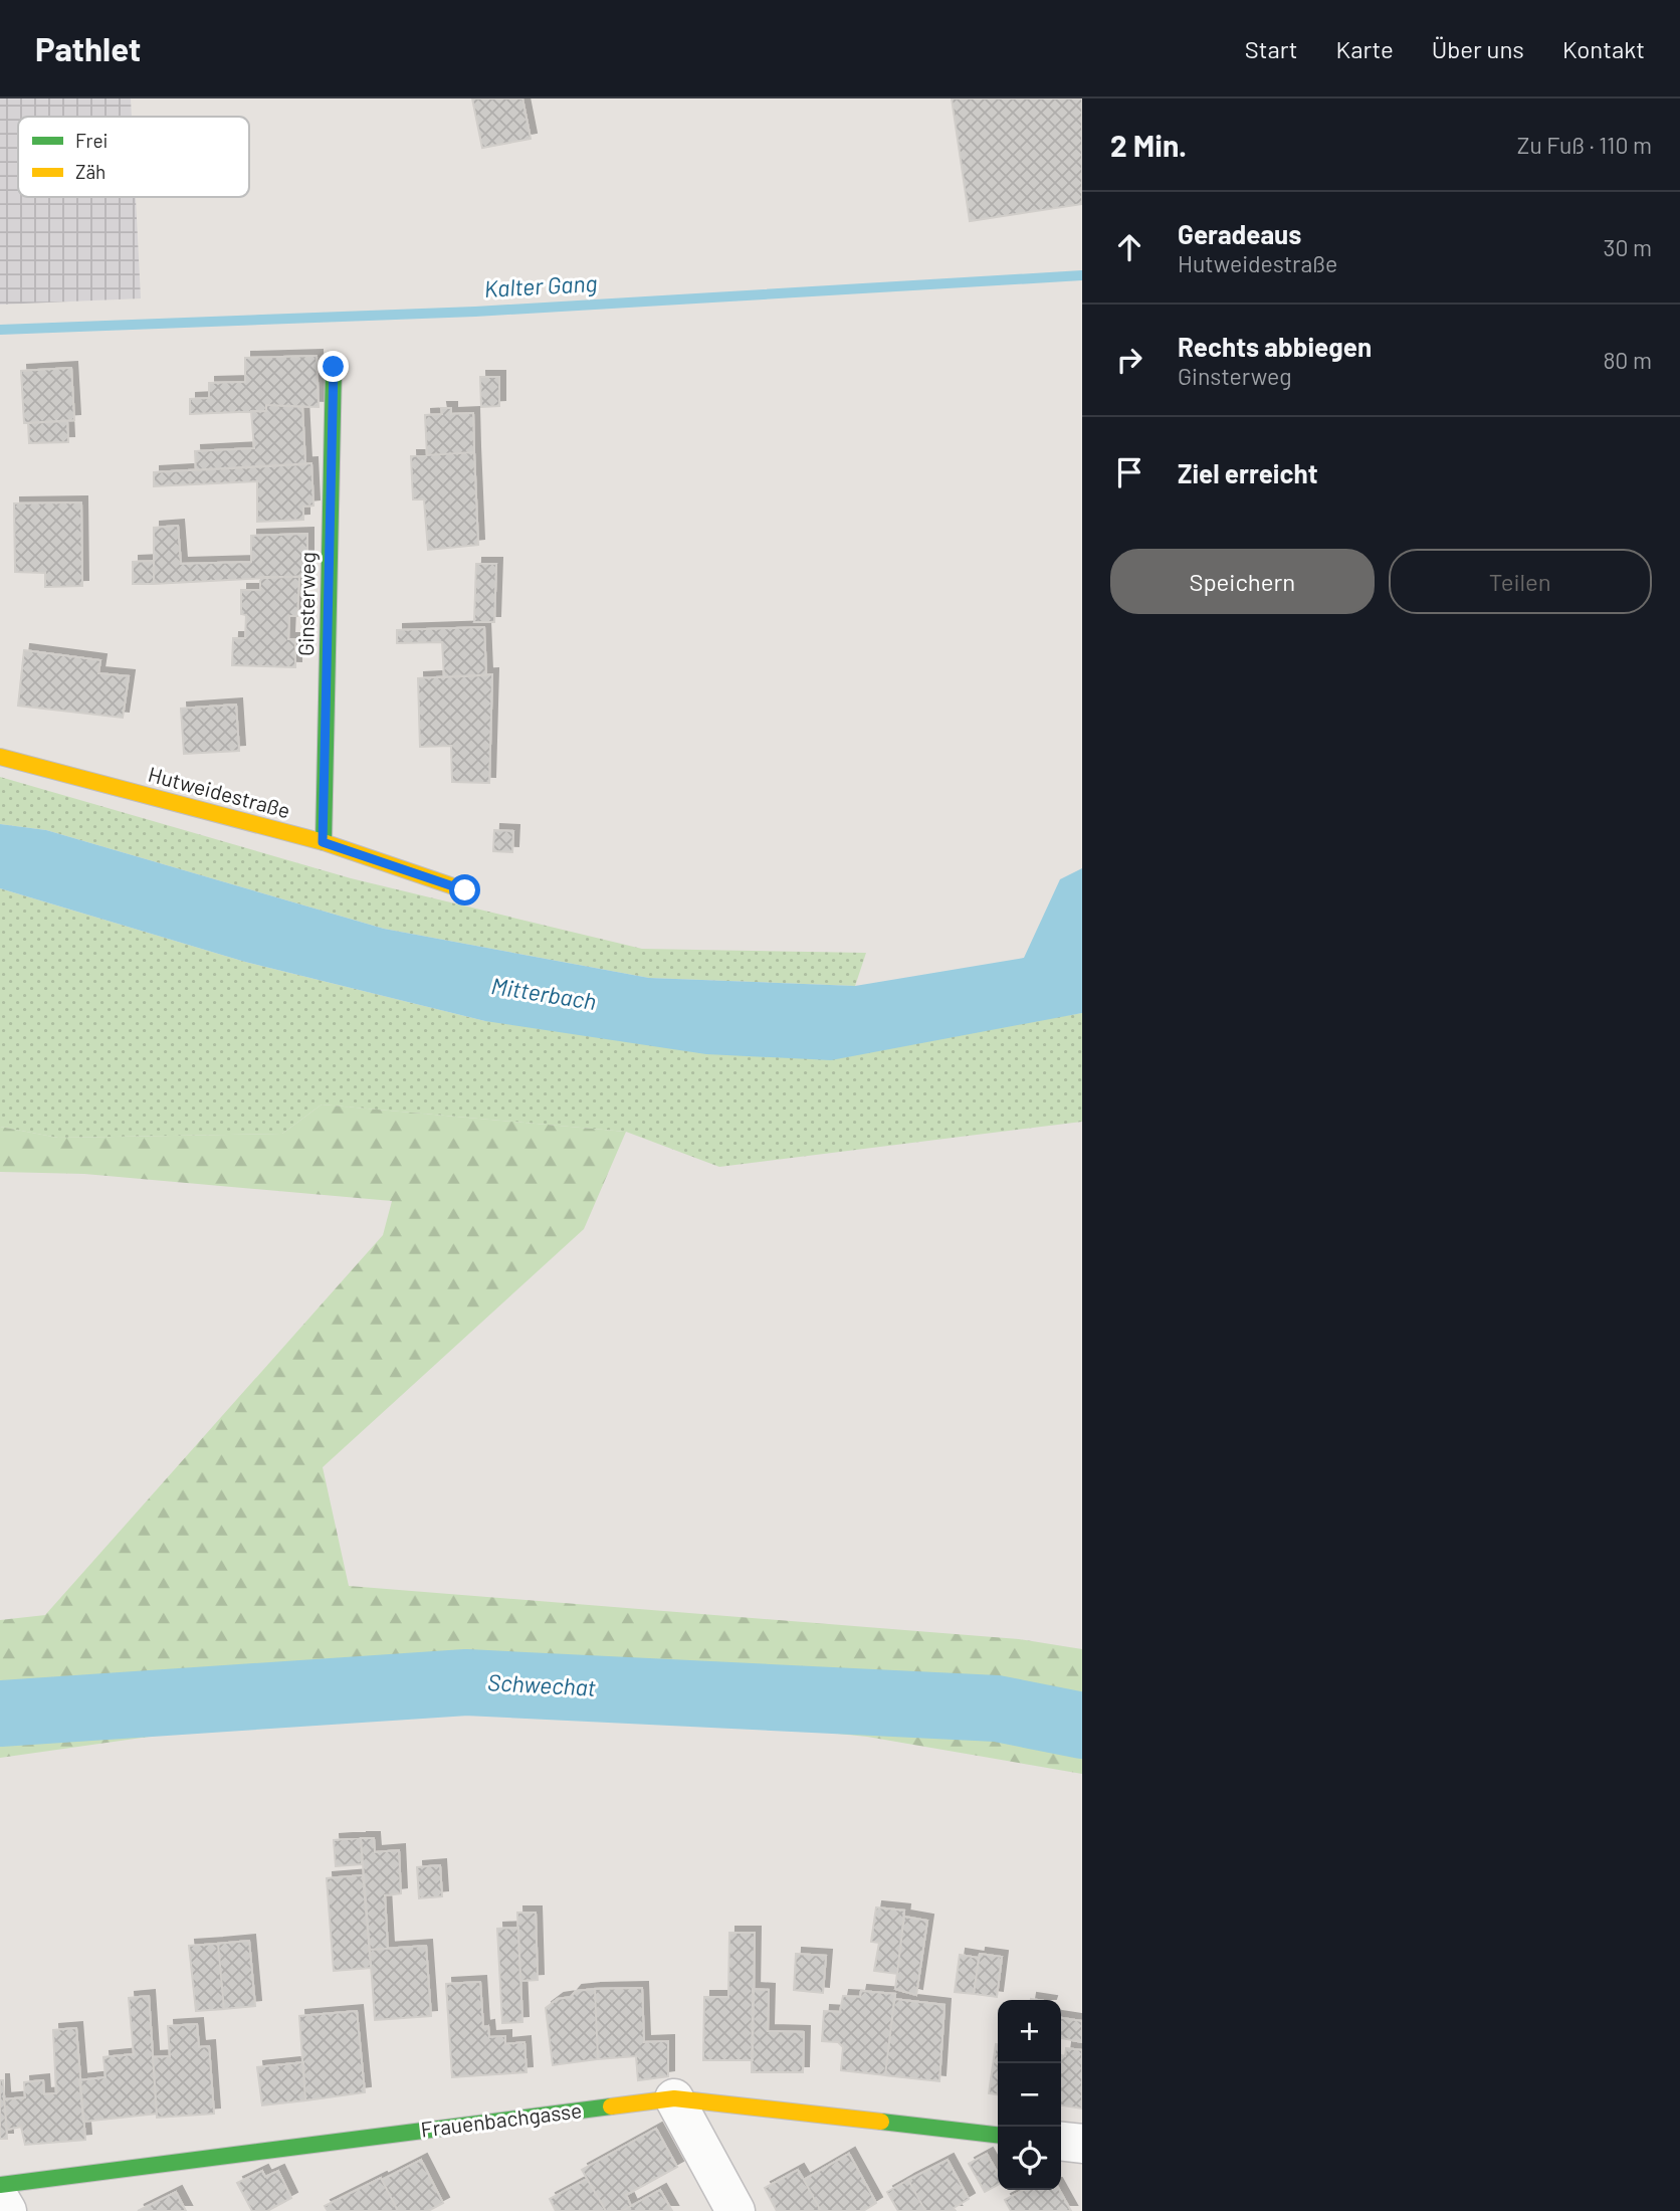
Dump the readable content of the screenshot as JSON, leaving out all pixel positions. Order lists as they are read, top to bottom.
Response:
{
  "streets": {
    "street": ["Ginsterweg", "Hutweidestraße", "Frauenbachgasse"]
  },
  "crossings": [
    ["Ginsterweg", "Hutweidestraße"]
  ],
  "water": ["Kalter Gang", "Mitterbach", "Schwechat"],
  "legend": ["Frei", "Zäh"],
  "page": {
    "header": "Pathlet",
    "nav": [
      "Start",
      "Karte",
      "Über uns",
      "Kontakt"
    ],
    "heading": ["2 Min.", "Zu Fuß · 110 m"],
    "list": [
      ["Geradeaus", "Hutweidestraße", "30 m"],
      ["Rechts abbiegen", "Ginsterweg", "80 m"],
      "Ziel erreicht"
    ],
    "buttons": ["Speichern", "Teilen"],
    "map_buttons": ["+", "−"]
  }
}
